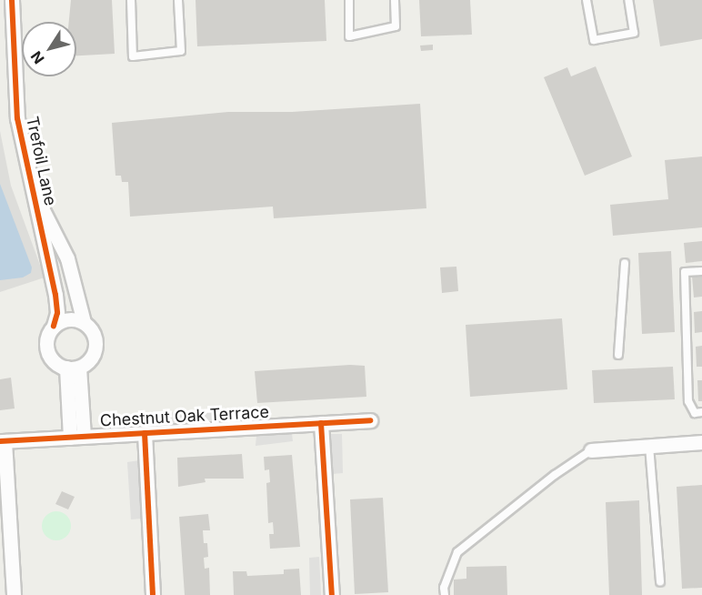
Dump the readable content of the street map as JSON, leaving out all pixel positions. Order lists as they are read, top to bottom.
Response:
{
  "streets": {
    "street": ["Trefoil Lane", "Chestnut Oak Terrace"]
  },
  "north": "bottom left"
}
